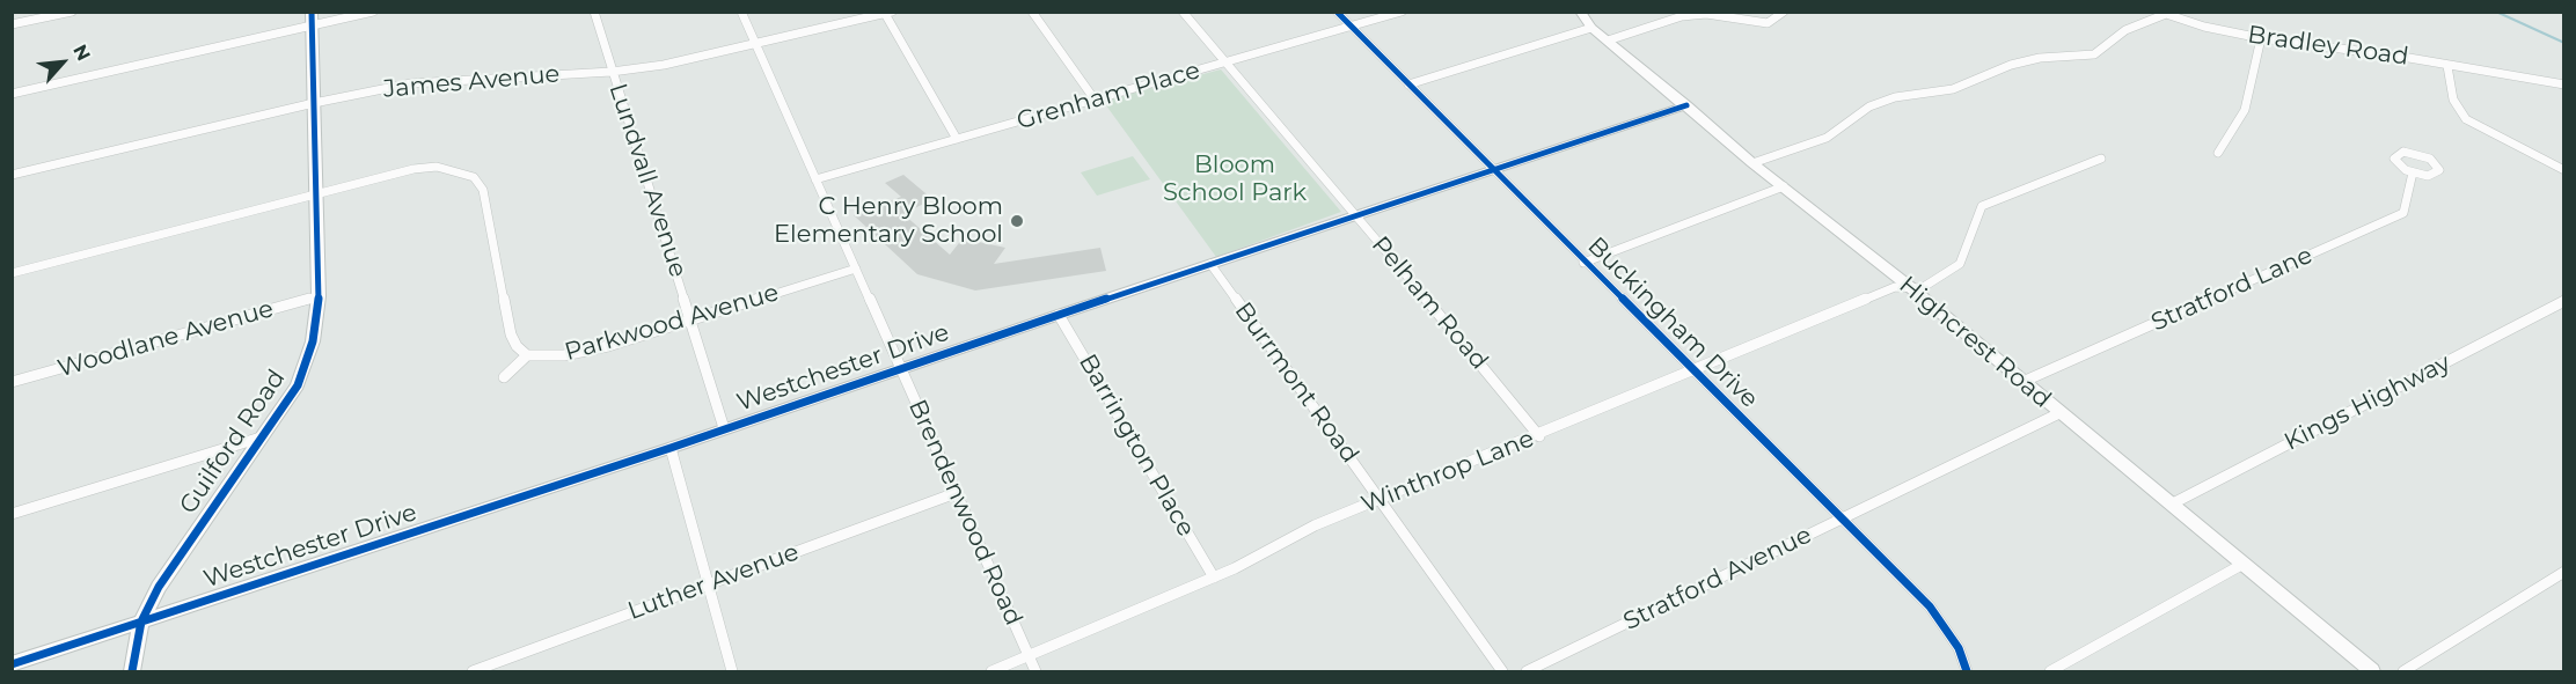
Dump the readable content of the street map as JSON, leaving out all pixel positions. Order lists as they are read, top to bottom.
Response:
{
  "streets": {
    "street": [
      "Bradley Road",
      "James Avenue",
      "Grenham Place",
      "Lundvall Avenue",
      "Stratford Lane",
      "Pelham Road",
      "Parkwood Avenue",
      "Buckingham Drive",
      "Woodlane Avenue",
      "Highcrest Road",
      "Westchester Drive",
      "Burrmont Road",
      "Kings Highway",
      "Guilford Road",
      "Barrington Place",
      "Winthrop Lane",
      "Brendenwood Road",
      "Stratford Avenue",
      "Luther Avenue"
    ]
  },
  "crossings": [
    ["Bradley Road", "Highcrest Road"],
    ["James Avenue", "Lundvall Avenue"],
    ["James Avenue", "Guilford Road"],
    ["James Avenue", "Brendenwood Road"],
    ["Grenham Place", "Pelham Road"],
    ["Grenham Place", "Buckingham Drive"],
    ["Grenham Place", "Brendenwood Road"],
    ["Lundvall Avenue", "Parkwood Avenue"],
    ["Lundvall Avenue", "Westchester Drive"],
    ["Stratford Lane", "Highcrest Road"],
    ["Pelham Road", "Westchester Drive"],
    ["Pelham Road", "Winthrop Lane"],
    ["Parkwood Avenue", "Brendenwood Road"],
    ["Buckingham Drive", "Westchester Drive"],
    ["Buckingham Drive", "Winthrop Lane"],
    ["Buckingham Drive", "Stratford Avenue"],
    ["Woodlane Avenue", "Guilford Road"],
    ["Highcrest Road", "Westchester Drive"],
    ["Highcrest Road", "Kings Highway"],
    ["Highcrest Road", "Winthrop Lane"],
    ["Highcrest Road", "Stratford Avenue"],
    ["Westchester Drive", "Burrmont Road"],
    ["Westchester Drive", "Guilford Road"],
    ["Westchester Drive", "Barrington Place"],
    ["Westchester Drive", "Brendenwood Road"],
    ["Burrmont Road", "Winthrop Lane"],
    ["Barrington Place", "Winthrop Lane"],
    ["Winthrop Lane", "Brendenwood Road"],
    ["Brendenwood Road", "Luther Avenue"]
  ],
  "parks": ["Bloom School Park"],
  "places": ["C Henry Bloom Elementary School"],
  "north": "top right"
}
